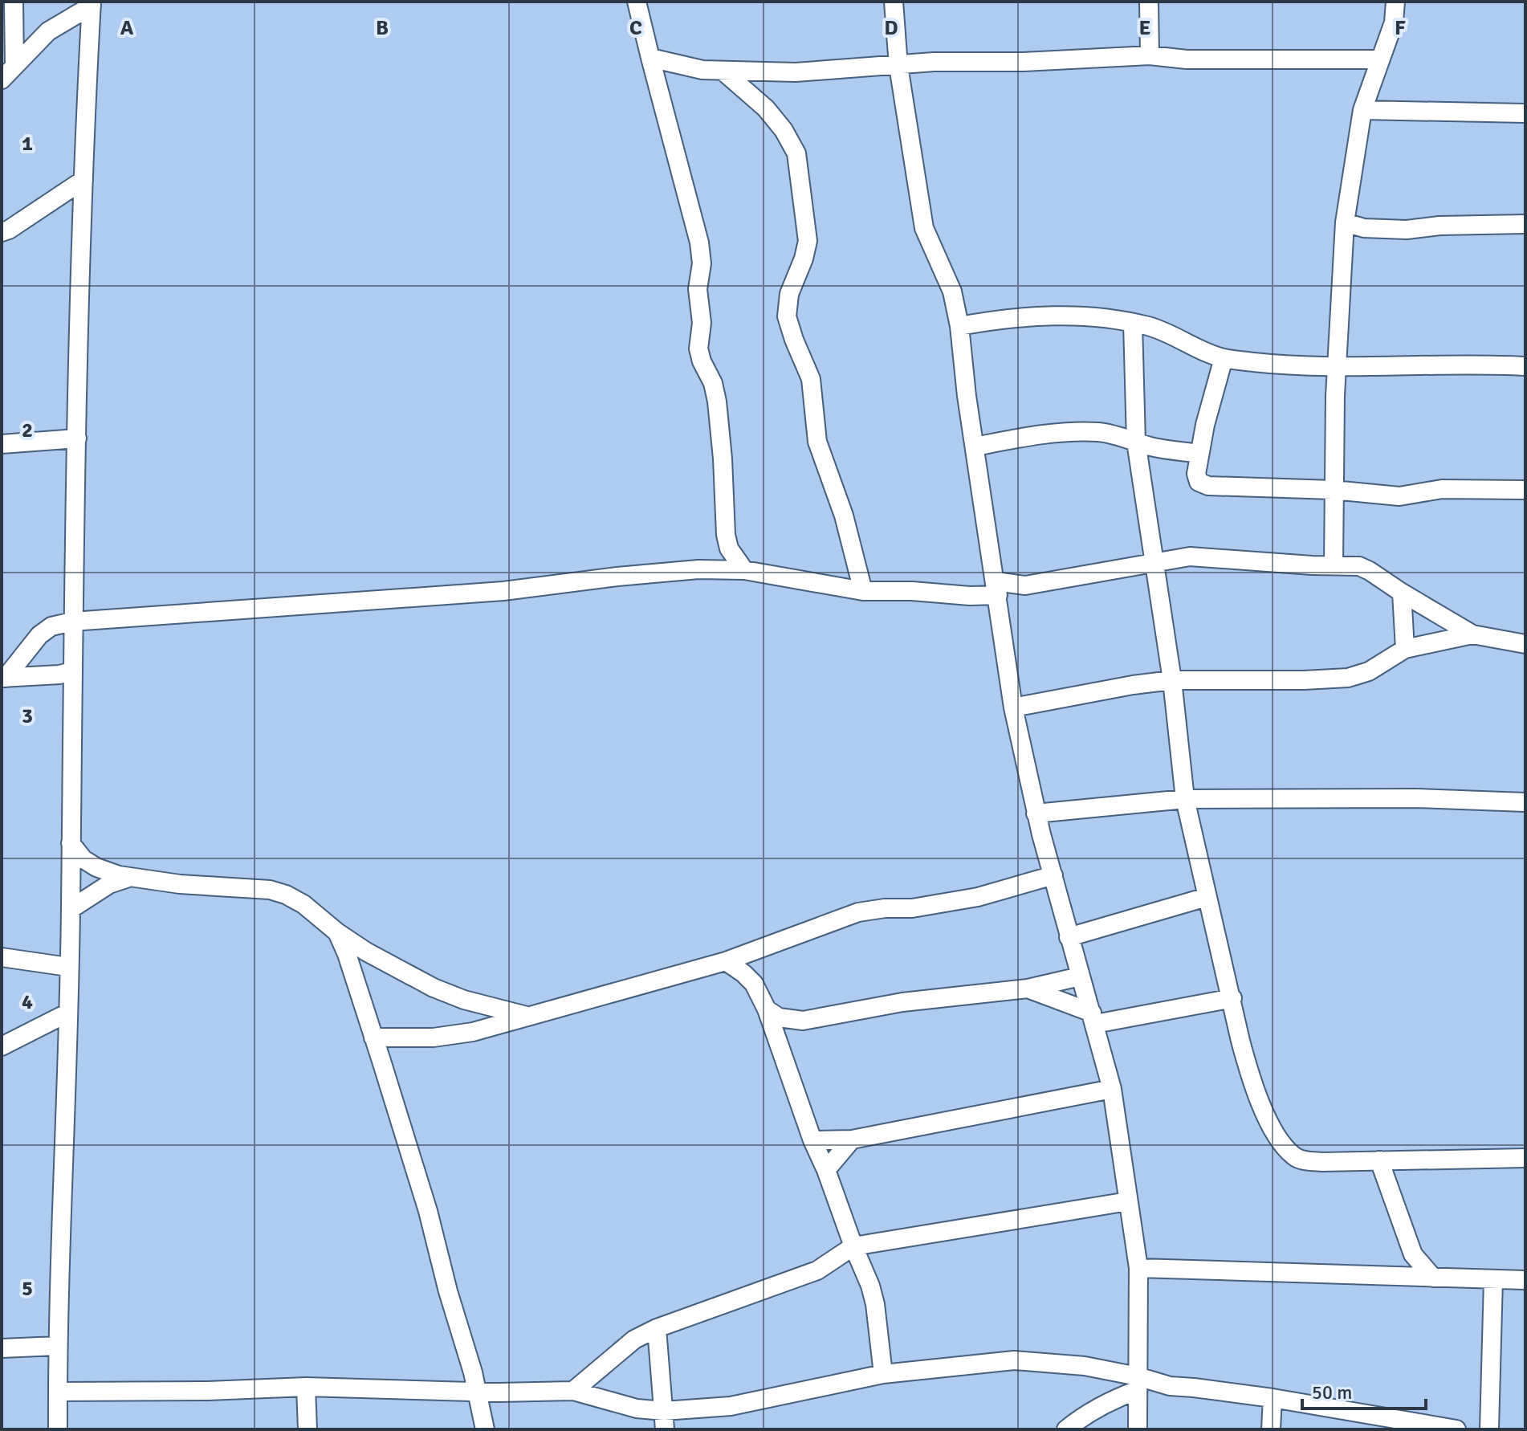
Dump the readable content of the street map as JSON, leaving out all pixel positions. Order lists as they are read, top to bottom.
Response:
{
  "scale_bar": "50 m",
  "grid": {
    "columns": [
      "A",
      "B",
      "C",
      "D",
      "E",
      "F"
    ],
    "rows": [
      "1",
      "2",
      "3",
      "4",
      "5"
    ]
  }
}
